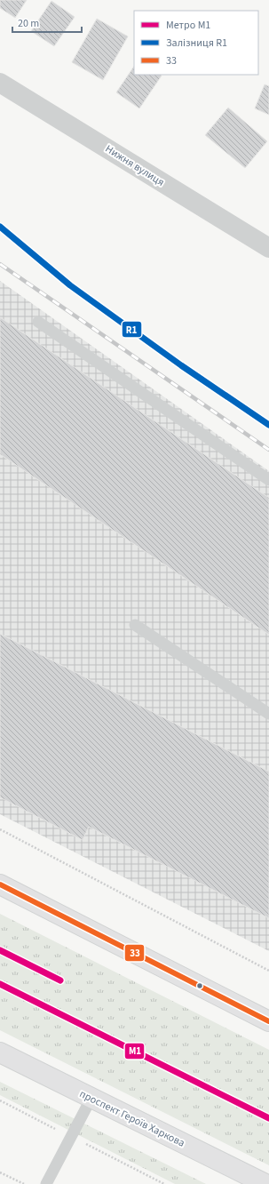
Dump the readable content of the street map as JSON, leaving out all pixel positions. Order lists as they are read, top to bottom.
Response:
{
  "streets": {
    "main road": ["проспект Героїв Харкова"],
    "street": ["Нижня вулиця"]
  },
  "lines": ["rail line R1", "transit line 33", "metro line M1"],
  "legend": ["Метро M1", "Залізниця R1", "33"],
  "scale_bar": "20 m"
}
